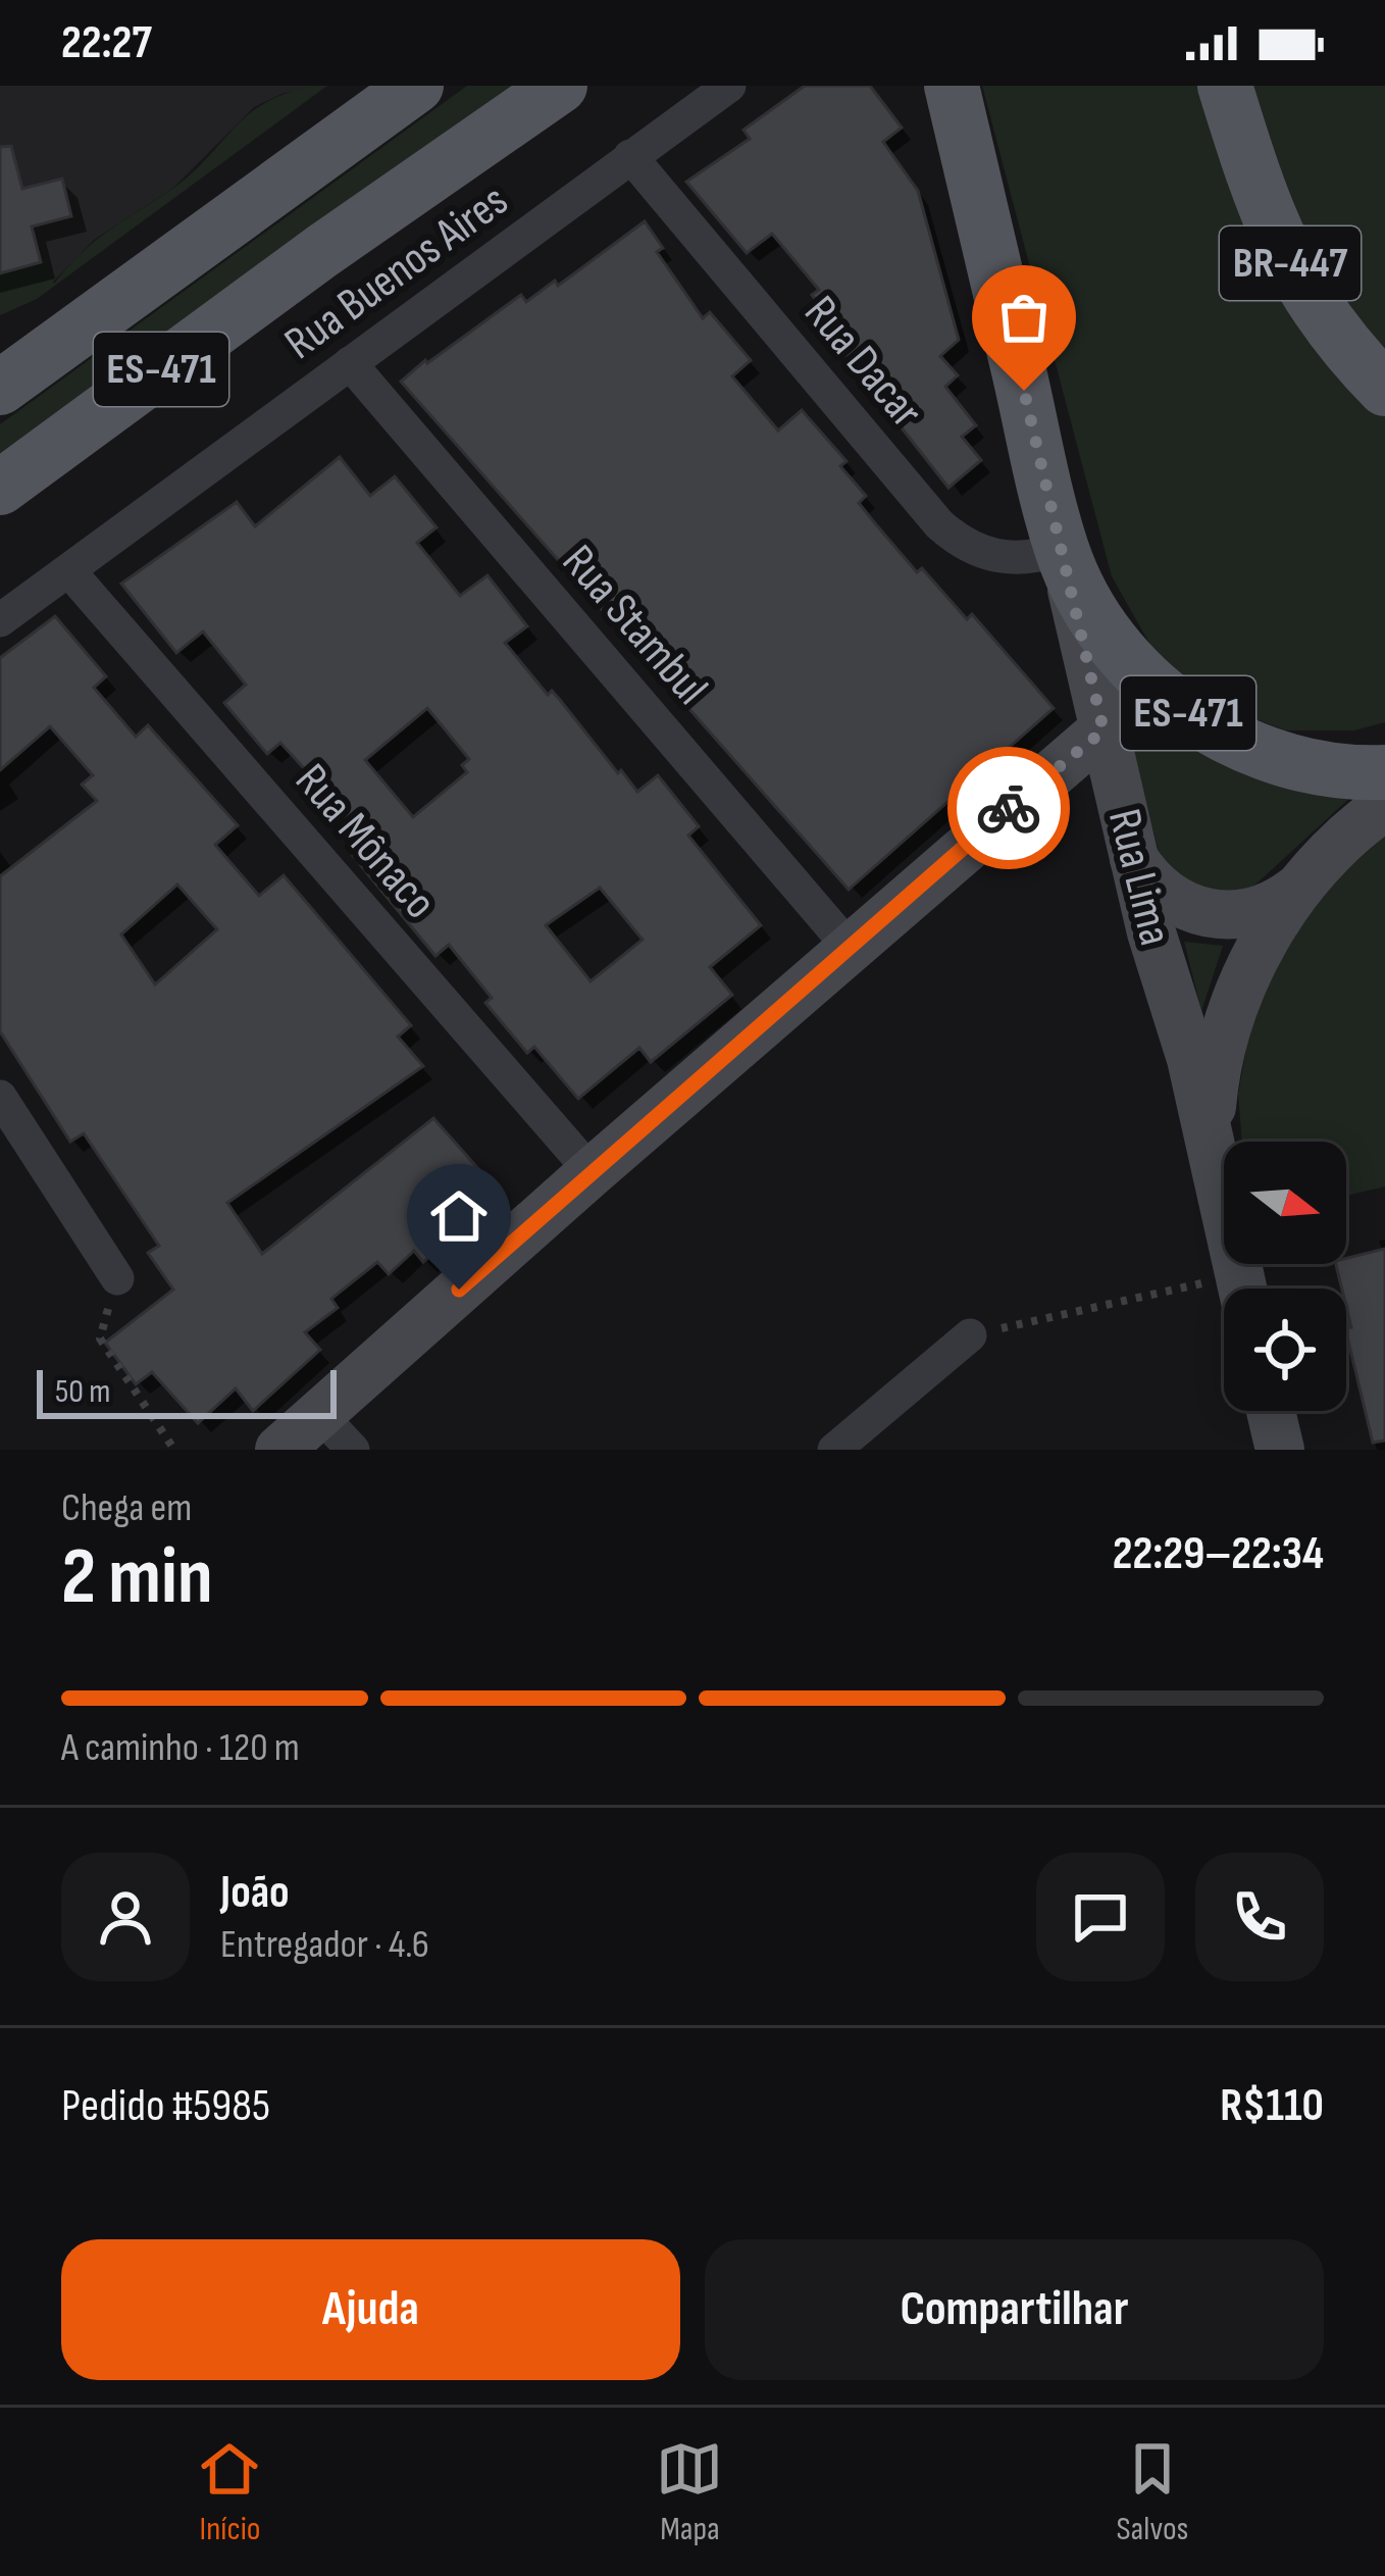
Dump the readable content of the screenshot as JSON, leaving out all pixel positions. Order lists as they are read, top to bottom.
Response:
{
  "streets": {
    "main road": ["BR-447", "ES-471", "Rua Lima"],
    "street": [
      "Rua Buenos Aires",
      "Rua Dacar",
      "Rua Stambul",
      "Rua Mônaco"
    ]
  },
  "crossings": [
    ["Rua Buenos Aires", "Rua Dacar"],
    ["Rua Buenos Aires", "Rua Stambul"],
    ["Rua Buenos Aires", "Rua Mônaco"],
    ["Rua Dacar", "ES-471"],
    ["Rua Dacar", "Rua Lima"],
    ["ES-471", "Rua Lima"]
  ],
  "scale_bar": "50 m",
  "north": "right",
  "page": {
    "status": "22:27",
    "scale": "50 m",
    "heading": ["2 min", "Chega em", "22:29–22:34"],
    "panel": [
      "João",
      "Entregador · 4.6",
      "Pedido #5985",
      "R$110"
    ],
    "bar": "A caminho · 120 m",
    "buttons": ["Ajuda", "Compartilhar"],
    "tabs": ["Início", "Mapa", "Salvos"]
  }
}
